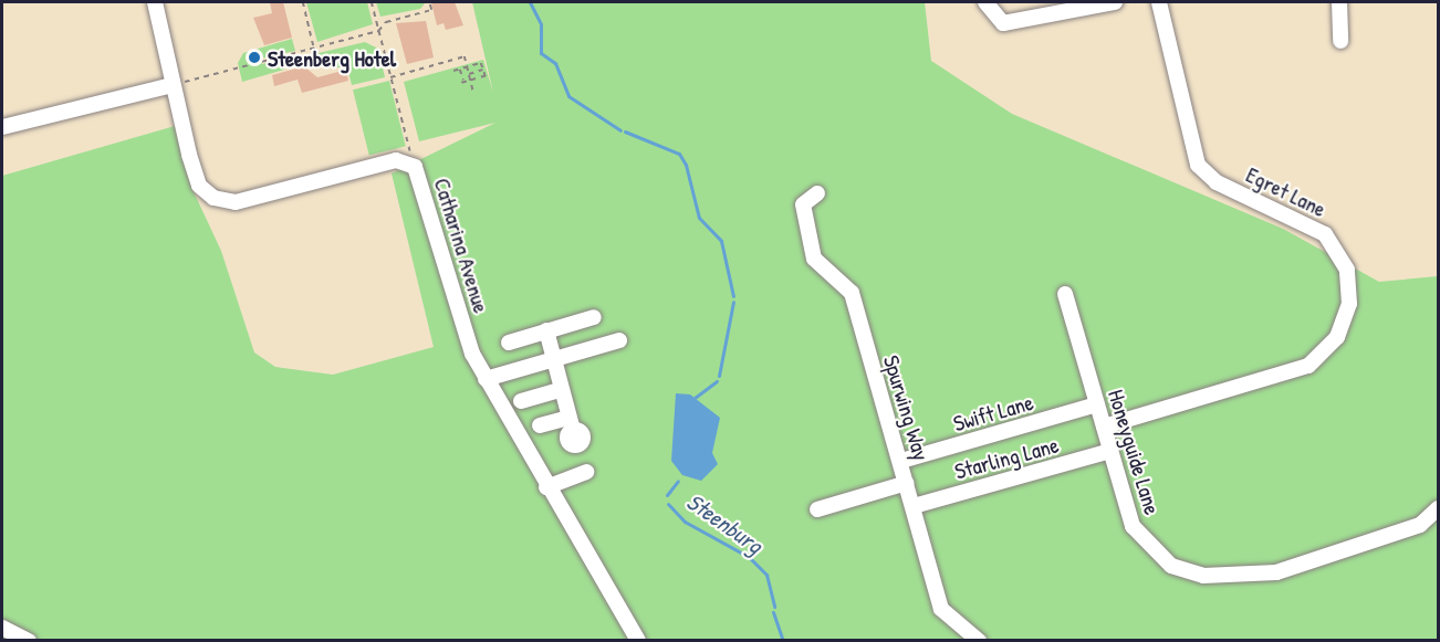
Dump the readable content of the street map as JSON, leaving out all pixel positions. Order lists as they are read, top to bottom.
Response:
{
  "streets": {
    "street": [
      "Egret Lane",
      "Catharina Avenue",
      "Spurwing Way",
      "Swift Lane",
      "Honeyguide Lane",
      "Starling Lane"
    ]
  },
  "crossings": [
    ["Egret Lane", "Honeyguide Lane"],
    ["Spurwing Way", "Swift Lane"],
    ["Spurwing Way", "Starling Lane"],
    ["Swift Lane", "Honeyguide Lane"],
    ["Honeyguide Lane", "Starling Lane"]
  ],
  "water": ["Steenburg"],
  "places": ["Steenberg Hotel"]
}
